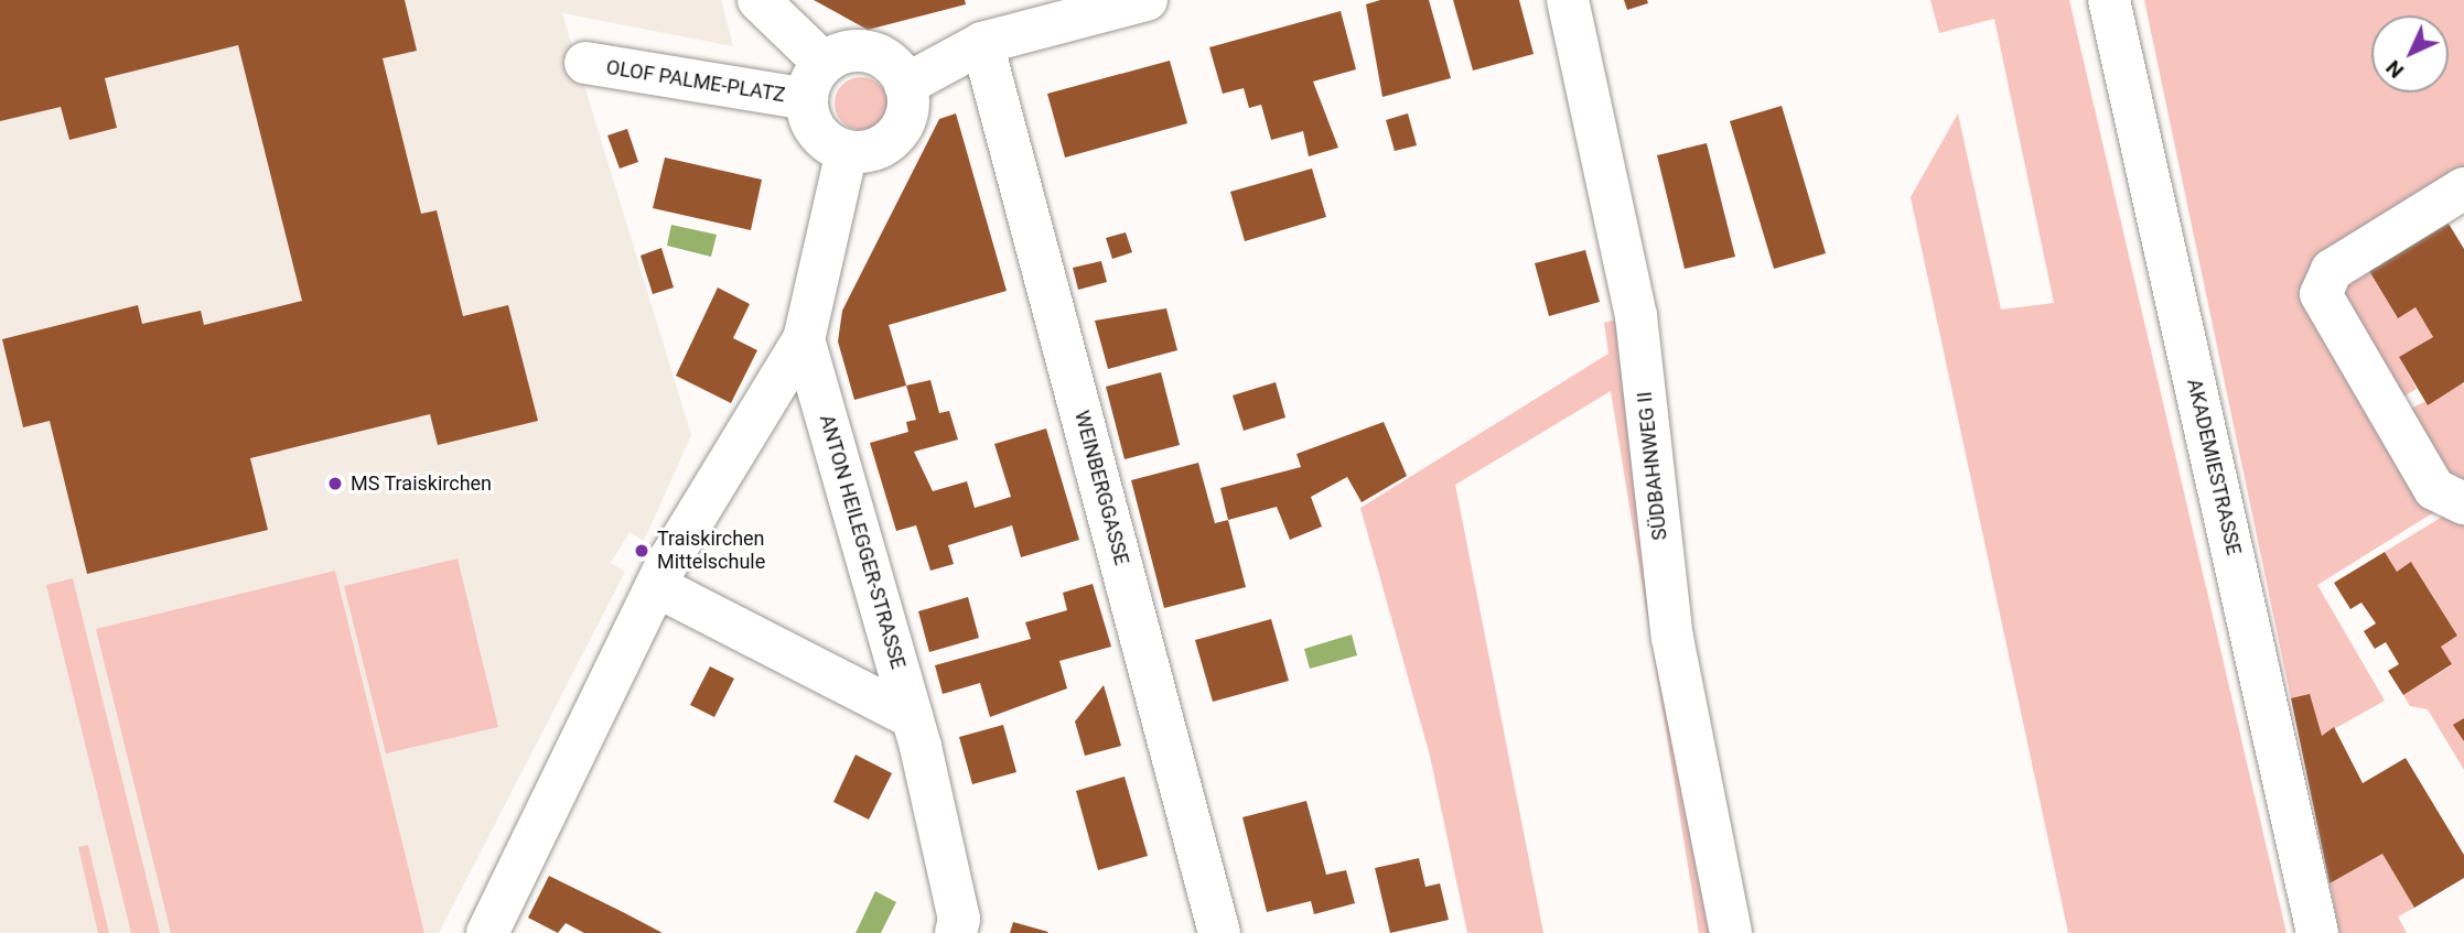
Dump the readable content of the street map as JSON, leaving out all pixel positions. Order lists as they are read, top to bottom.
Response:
{
  "streets": {
    "street": [
      "OLOF PALME-PLATZ",
      "SÜDBAHNWEG II",
      "AKADEMIESTRASSE",
      "WEINBERGGASSE",
      "ANTON HEILEGGER-STRASSE"
    ]
  },
  "crossings": [
    ["OLOF PALME-PLATZ", "ANTON HEILEGGER-STRASSE"]
  ],
  "places": ["MS Traiskirchen", "Traiskirchen Mittelschule"],
  "north": "bottom left"
}
